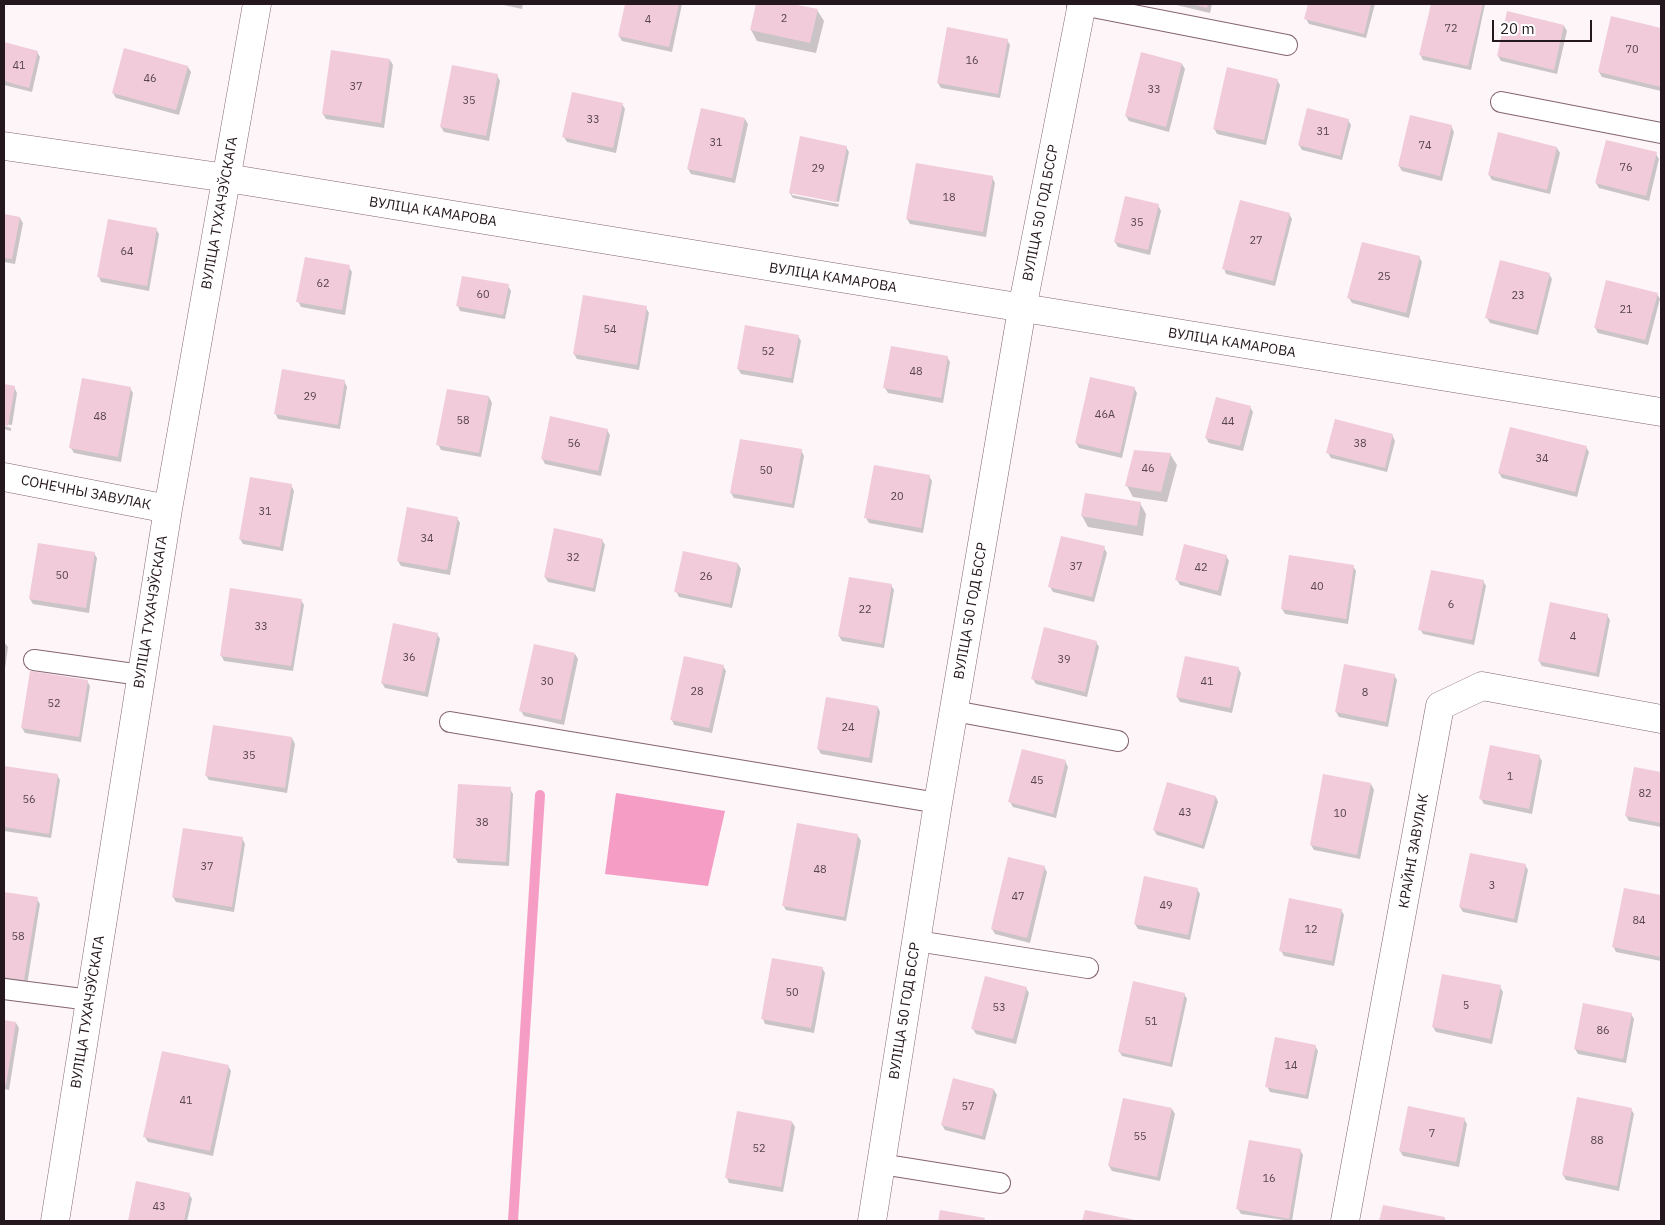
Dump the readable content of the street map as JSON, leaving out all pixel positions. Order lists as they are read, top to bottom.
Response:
{
  "streets": {
    "street": [
      "ВУЛІЦА КАМАРОВА",
      "ВУЛІЦА ТУХАЧЭЎСКАГА",
      "ВУЛІЦА 50 ГОД БССР",
      "СОНЕЧНЫ ЗАВУЛАК",
      "КРАЙНІ ЗАВУЛАК"
    ]
  },
  "crossings": [
    ["ВУЛІЦА КАМАРОВА", "ВУЛІЦА ТУХАЧЭЎСКАГА"],
    ["ВУЛІЦА КАМАРОВА", "ВУЛІЦА 50 ГОД БССР"],
    ["ВУЛІЦА ТУХАЧЭЎСКАГА", "СОНЕЧНЫ ЗАВУЛАК"]
  ],
  "house_numbers": [
    "2",
    "4",
    "72",
    "70",
    "16",
    "41",
    "46",
    "37",
    "33",
    "35",
    "33",
    "31",
    "31",
    "74",
    "76",
    "29",
    "18",
    "35",
    "27",
    "64",
    "25",
    "62",
    "60",
    "23",
    "21",
    "54",
    "52",
    "48",
    "29",
    "46А",
    "48",
    "58",
    "44",
    "56",
    "38",
    "34",
    "46",
    "50",
    "20",
    "31",
    "34",
    "32",
    "37",
    "42",
    "50",
    "26",
    "40",
    "6",
    "22",
    "33",
    "4",
    "36",
    "39",
    "30",
    "41",
    "28",
    "8",
    "52",
    "24",
    "35",
    "1",
    "45",
    "82",
    "56",
    "43",
    "10",
    "38",
    "37",
    "48",
    "3",
    "47",
    "49",
    "84",
    "12",
    "58",
    "50",
    "5",
    "53",
    "51",
    "86",
    "14",
    "41",
    "57",
    "7",
    "55",
    "88",
    "52",
    "16",
    "43"
  ],
  "scale_bar": "20 m"
}
